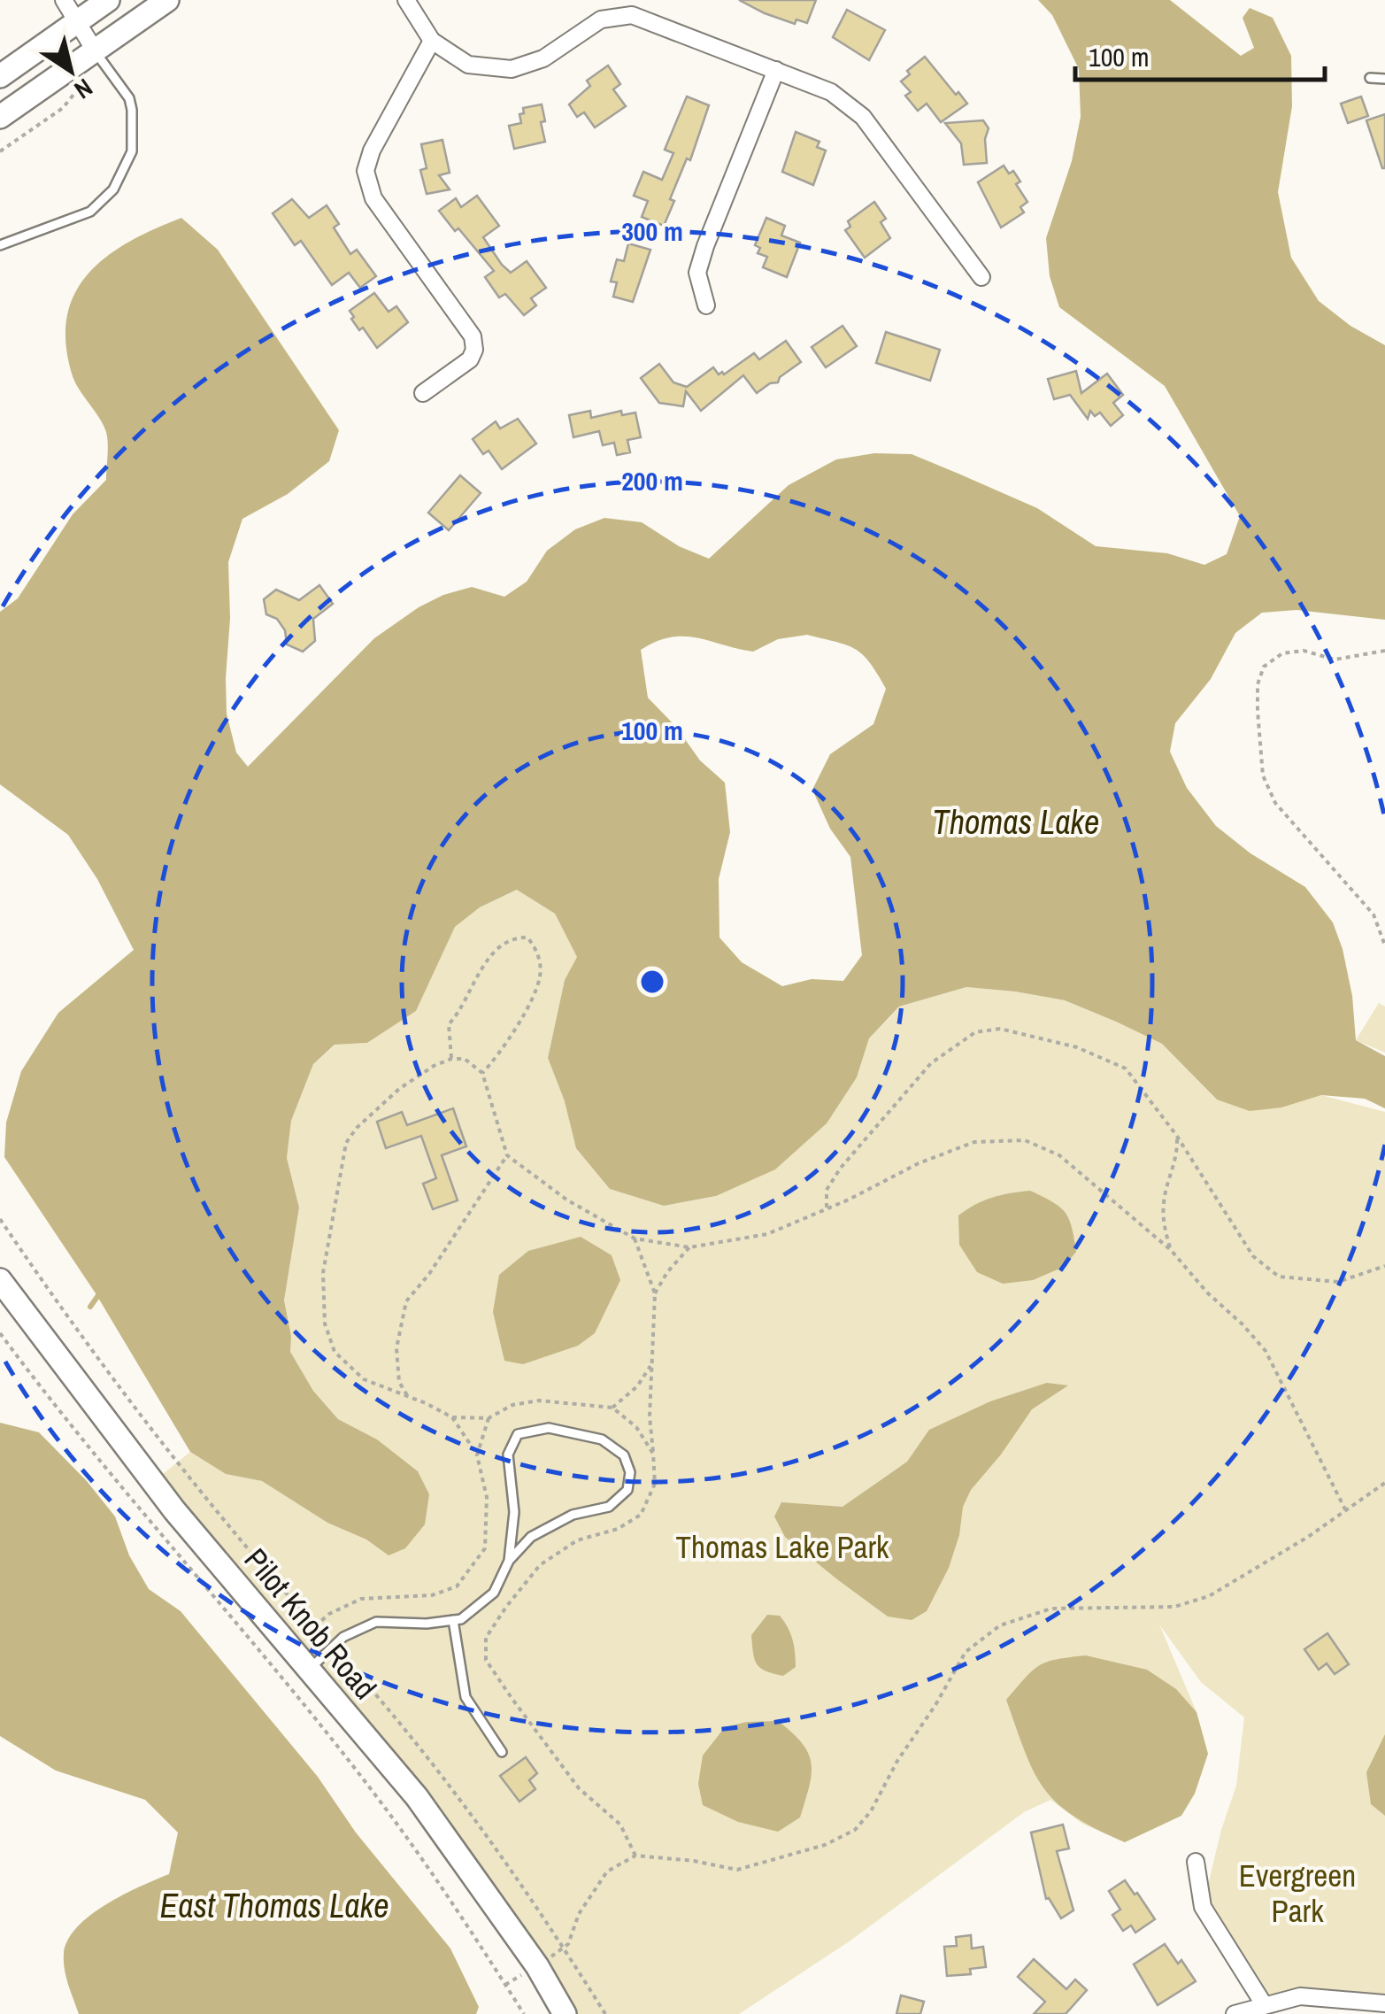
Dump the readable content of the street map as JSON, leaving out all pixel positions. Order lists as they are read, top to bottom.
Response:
{
  "streets": {
    "main road": ["Pilot Knob Road"]
  },
  "water": ["Thomas Lake", "East Thomas Lake"],
  "parks": ["Thomas Lake Park", "Evergreen Park"],
  "scale_bar": "100 m",
  "north": "bottom right",
  "rings": ["300 m", "200 m", "100 m"]
}
